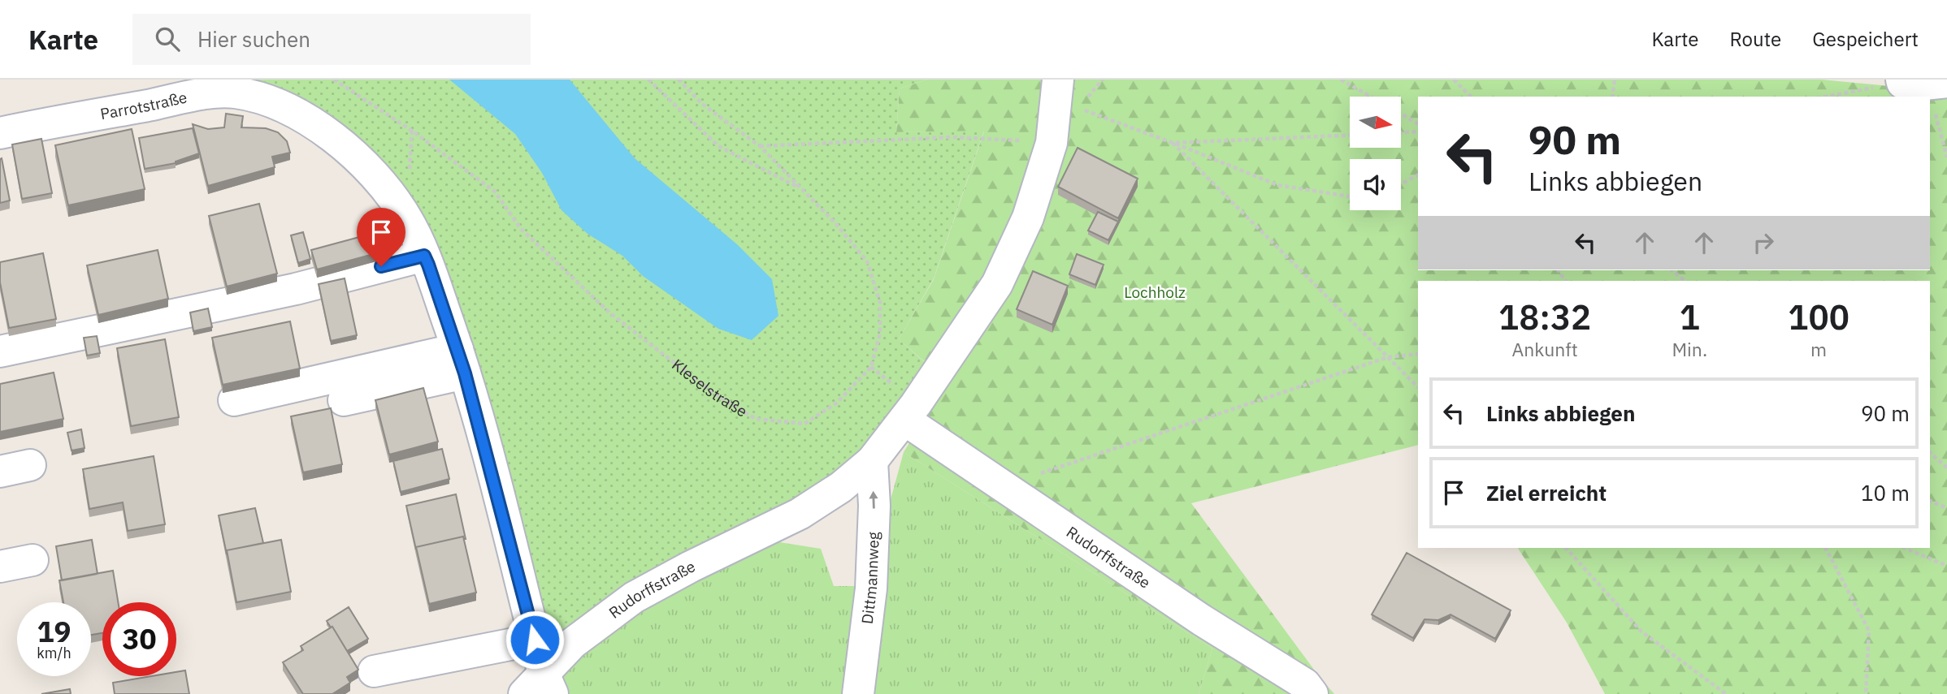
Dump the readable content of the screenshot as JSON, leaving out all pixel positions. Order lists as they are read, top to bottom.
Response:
{
  "streets": {
    "street": ["Parrotstraße", "Rudorffstraße", "Dittmannweg"],
    "path": ["Kleselstraße"]
  },
  "crossings": [
    ["Rudorffstraße", "Dittmannweg"]
  ],
  "one_way": ["Dittmannweg"],
  "parks": ["Lochholz"],
  "north": "right",
  "page": {
    "header": "Karte",
    "search": "Hier suchen",
    "nav": ["Karte", "Route", "Gespeichert"],
    "turn": ["90 m", "Links abbiegen"],
    "eta": [
      "18:32",
      "Ankunft",
      "1",
      "Min.",
      "100",
      "m"
    ],
    "list": [
      {
        "name": "Links abbiegen",
        "value": "90 m"
      },
      {
        "name": "Ziel erreicht",
        "value": "10 m"
      }
    ],
    "speed": "19 km/h",
    "limit": "30"
  }
}
